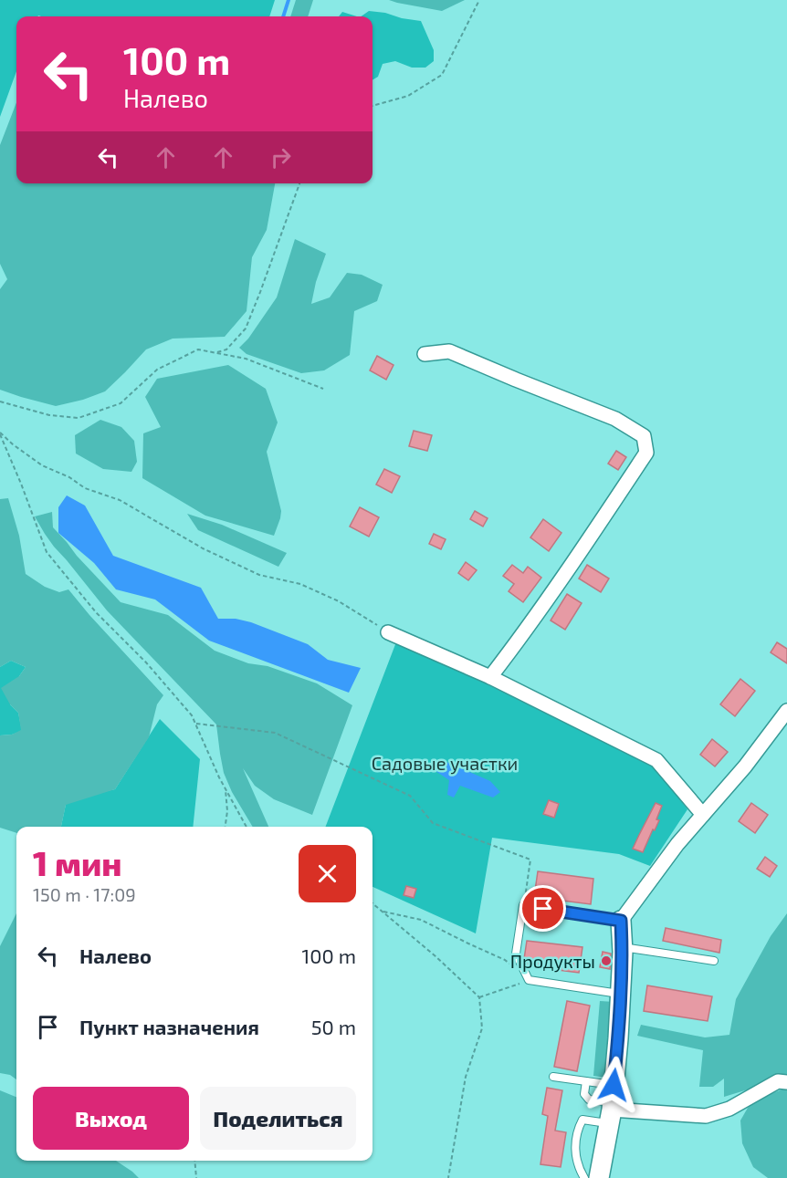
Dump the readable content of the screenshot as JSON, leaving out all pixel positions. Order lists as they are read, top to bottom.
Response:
{
  "parks": ["Садовые участки"],
  "places": ["Продукты"],
  "page": {
    "turn": ["100 m", "Налево"],
    "heading": ["1 мин", "150 m · 17:09"],
    "list": [
      {
        "name": "Налево",
        "value": "100 m"
      },
      {
        "name": "Пункт назначения",
        "value": "50 m"
      }
    ],
    "buttons": ["Выход", "Поделиться"]
  }
}
